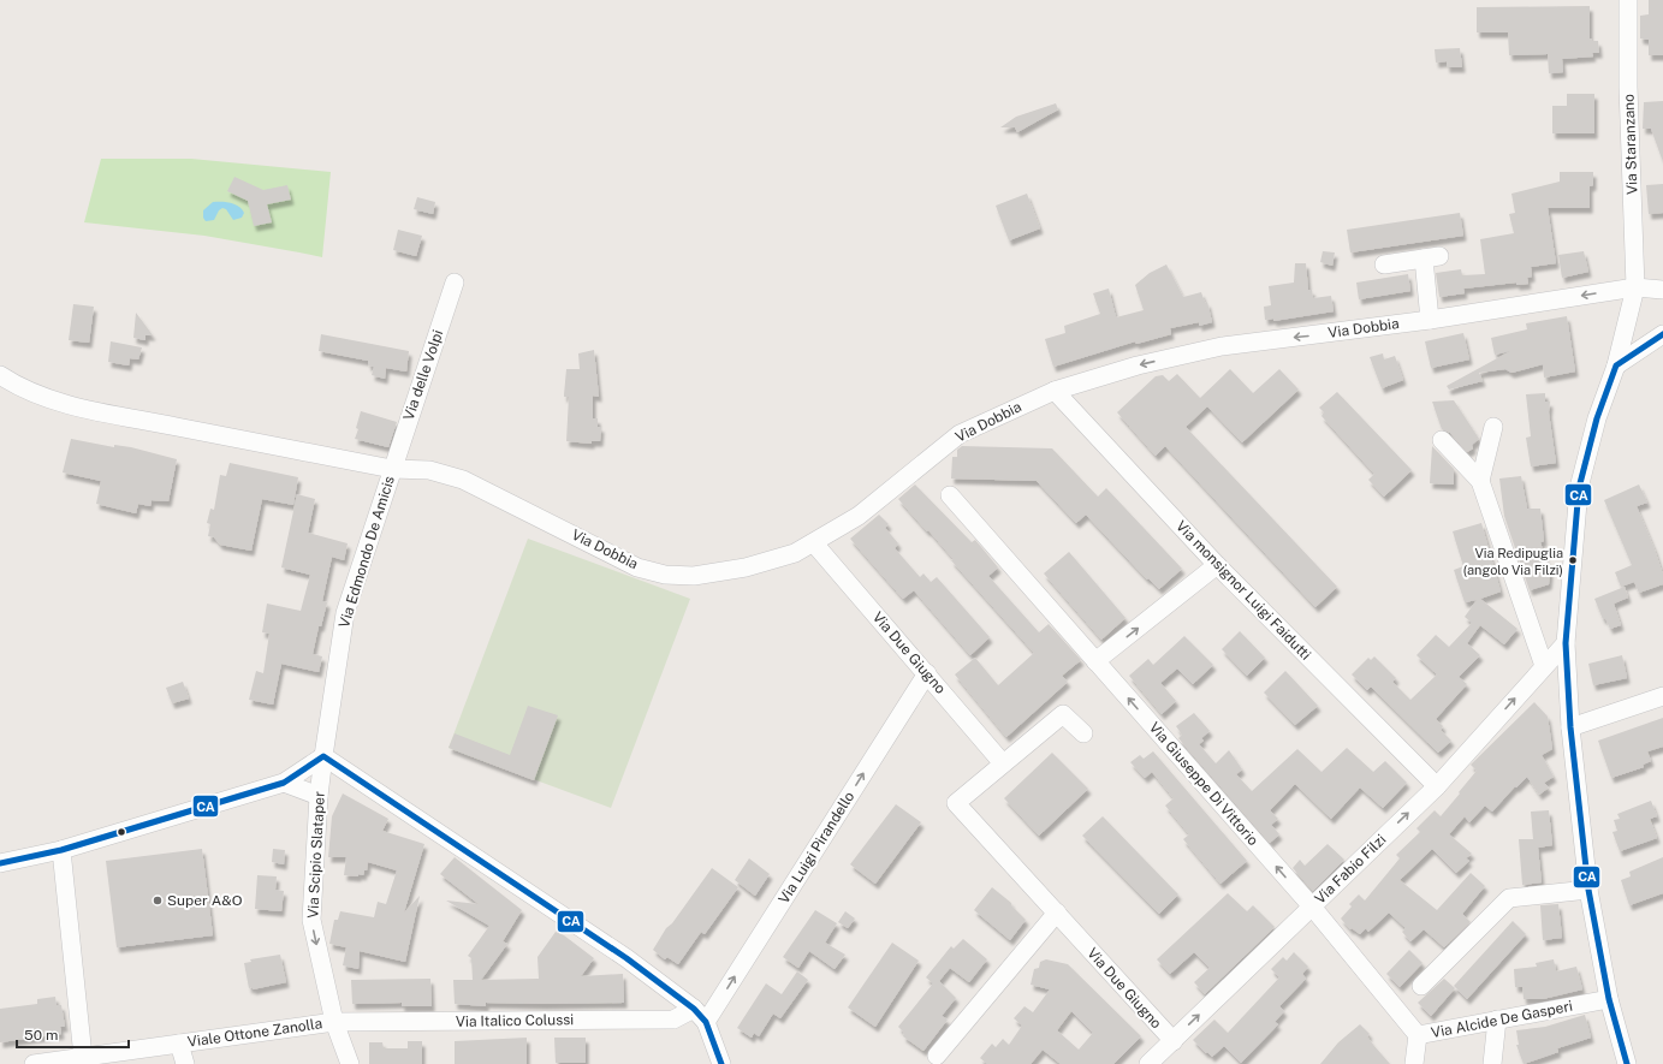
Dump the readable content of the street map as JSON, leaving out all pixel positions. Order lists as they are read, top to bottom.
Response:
{
  "streets": {
    "street": [
      "Via Staranzano",
      "Via Dobbia",
      "Via delle Volpi",
      "Via Edmondo De Amicis",
      "Via monsignor Luigi Faidutti",
      "Via Due Giugno",
      "Via Giuseppe Di Vittorio",
      "Via Luigi Pirandello",
      "Via Scipio Slataper",
      "Via Fabio Filzi",
      "Via Alcide De Gasperi",
      "Via Italico Colussi",
      "Viale Ottone Zanolla"
    ]
  },
  "crossings": [
    ["Via Staranzano", "Via Dobbia"],
    ["Via Staranzano", "Via Fabio Filzi"],
    ["Via Staranzano", "Via Alcide De Gasperi"],
    ["Via Dobbia", "Via delle Volpi"],
    ["Via Dobbia", "Via Edmondo De Amicis"],
    ["Via Dobbia", "Via monsignor Luigi Faidutti"],
    ["Via Dobbia", "Via Due Giugno"],
    ["Via delle Volpi", "Via Edmondo De Amicis"],
    ["Via Edmondo De Amicis", "Via Scipio Slataper"],
    ["Via monsignor Luigi Faidutti", "Via Fabio Filzi"],
    ["Via Due Giugno", "Via Luigi Pirandello"],
    ["Via Due Giugno", "Via Fabio Filzi"],
    ["Via Giuseppe Di Vittorio", "Via Fabio Filzi"],
    ["Via Giuseppe Di Vittorio", "Via Alcide De Gasperi"],
    ["Via Scipio Slataper", "Via Italico Colussi"],
    ["Via Scipio Slataper", "Viale Ottone Zanolla"],
    ["Via Fabio Filzi", "Via Alcide De Gasperi"],
    ["Via Italico Colussi", "Viale Ottone Zanolla"]
  ],
  "one_way": [
    "Via Giuseppe Di Vittorio",
    "Via Luigi Pirandello",
    "Via Scipio Slataper",
    "Via Fabio Filzi"
  ],
  "places": ["Via Redipuglia (angolo Via Filzi)", "Super A&O"],
  "lines": ["transit line CA"],
  "scale_bar": "50 m"
}
